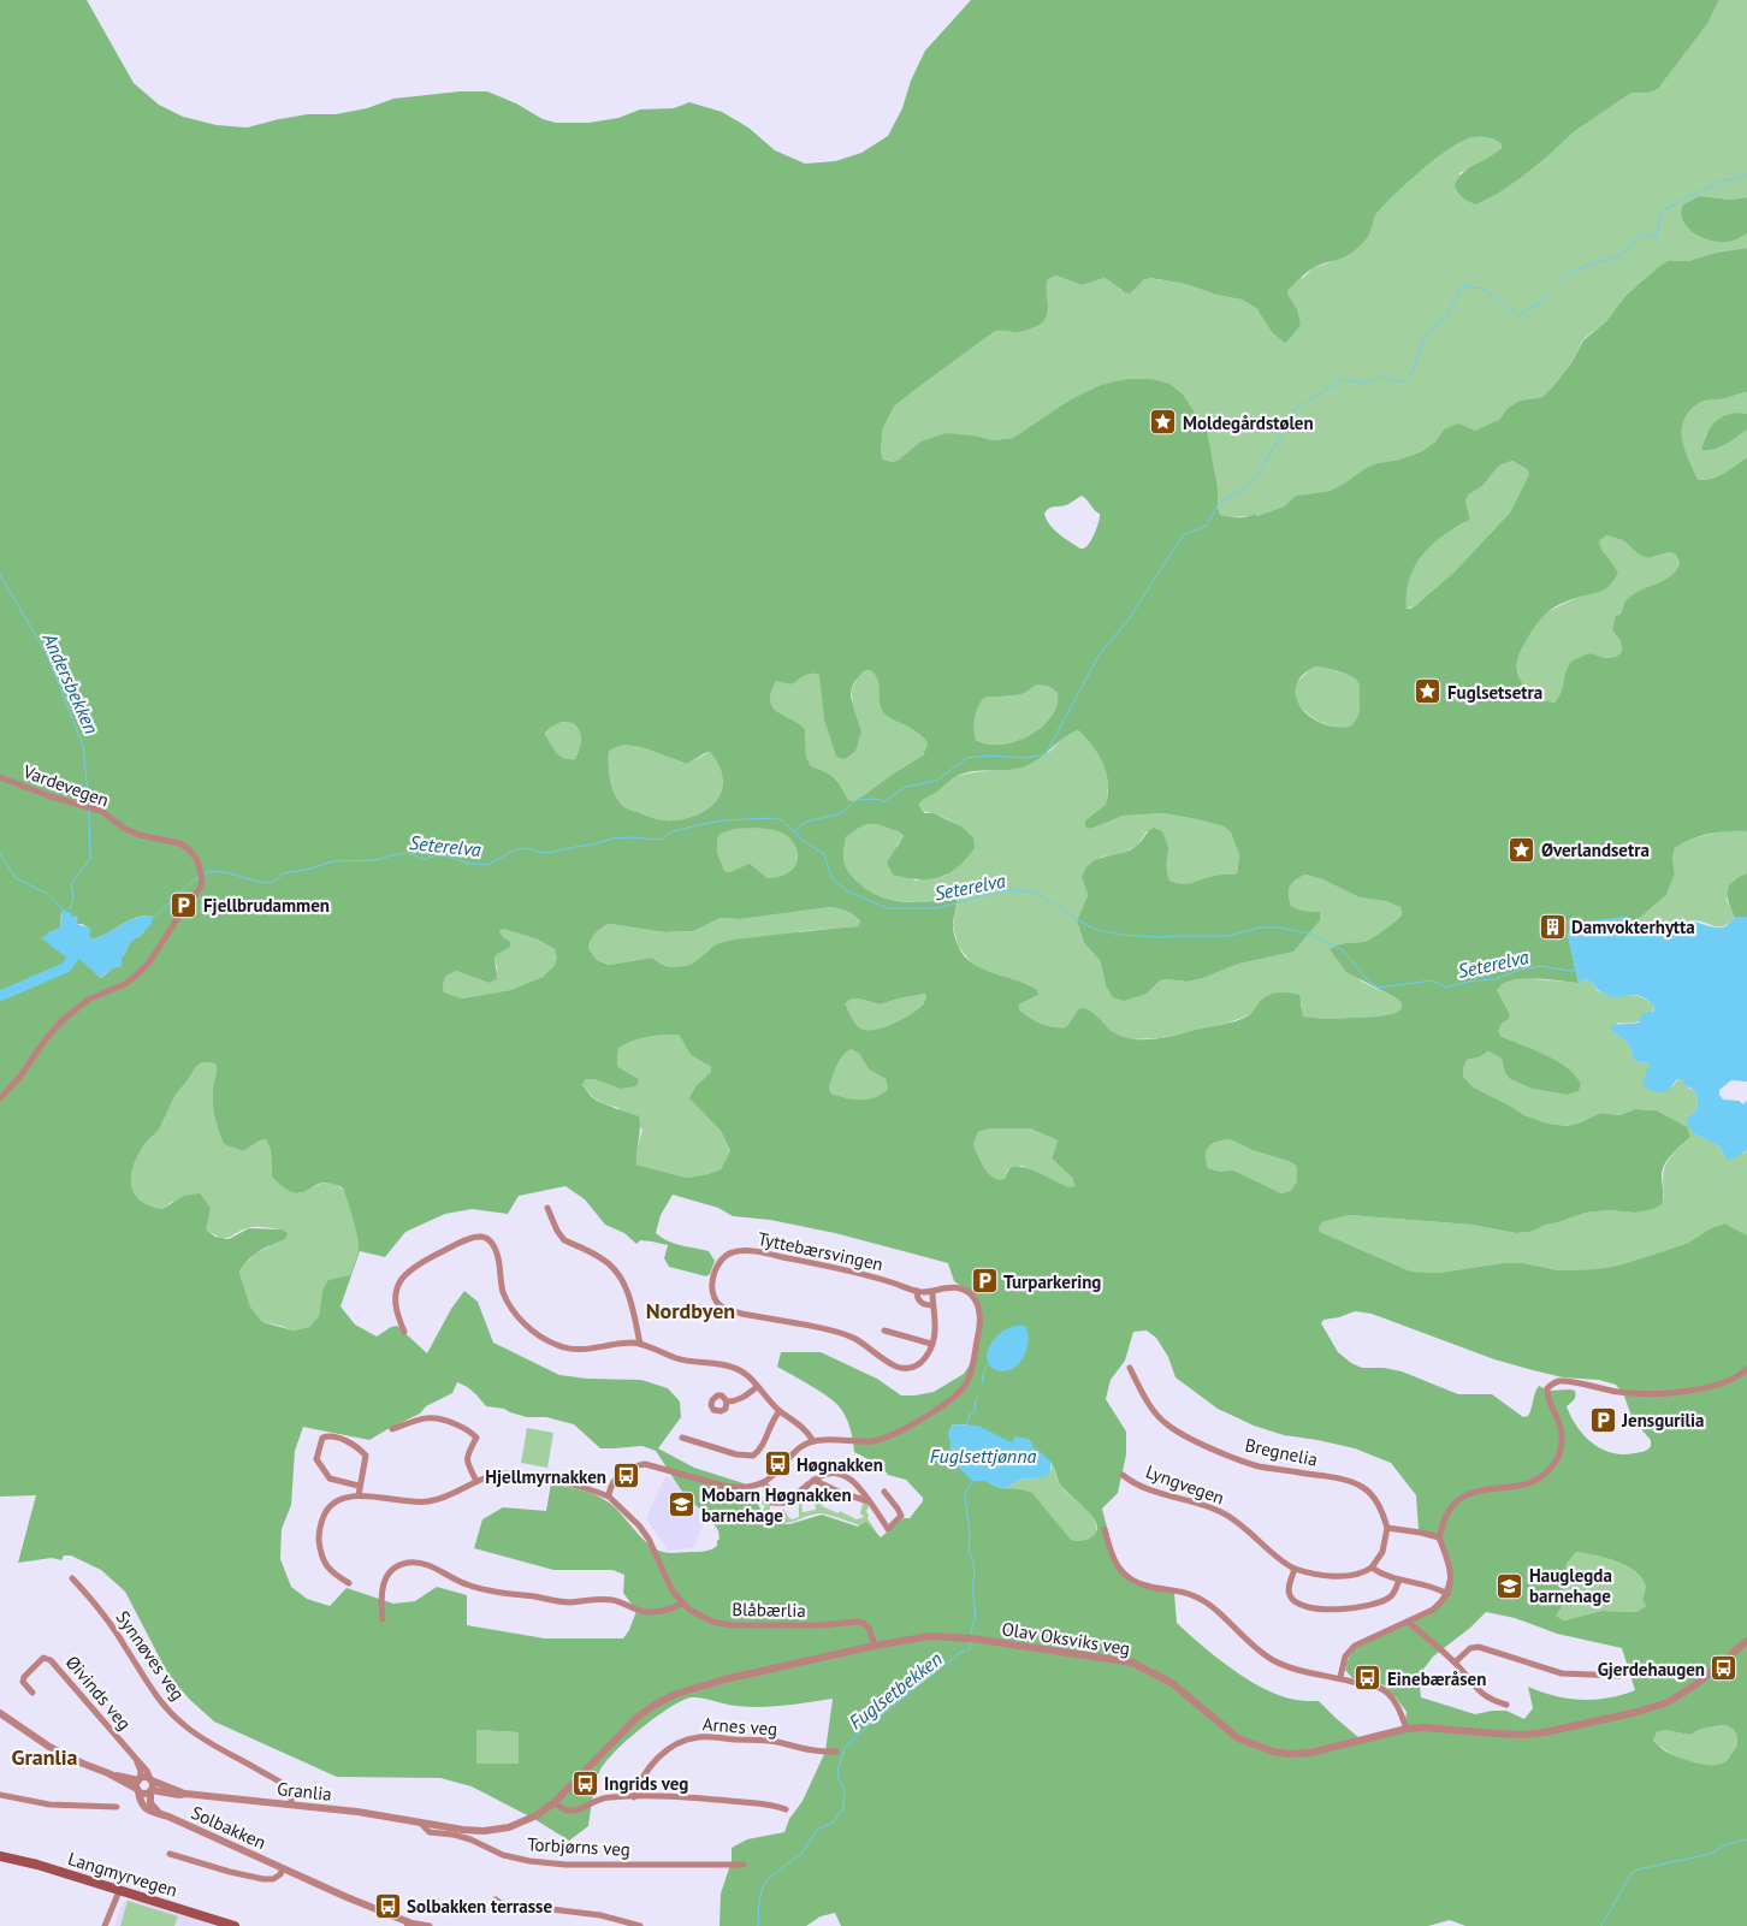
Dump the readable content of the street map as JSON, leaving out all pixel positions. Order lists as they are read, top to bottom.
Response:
{
  "streets": {
    "main road": ["Langmyrvegen"],
    "street": [
      "Vardevegen",
      "Tyttebærsvingen",
      "Bregnelia",
      "Lyngvegen",
      "Blåbærlia",
      "Olav Oksviks veg",
      "Synnøves veg",
      "Øivinds veg",
      "Arnes veg",
      "Granlia",
      "Solbakken",
      "Torbjørns veg"
    ]
  },
  "crossings": [
    ["Blåbærlia", "Olav Oksviks veg"],
    ["Olav Oksviks veg", "Granlia"],
    ["Olav Oksviks veg", "Torbjørns veg"],
    ["Synnøves veg", "Granlia"],
    ["Øivinds veg", "Granlia"],
    ["Øivinds veg", "Solbakken"],
    ["Granlia", "Solbakken"],
    ["Granlia", "Torbjørns veg"]
  ],
  "districts": ["Nordbyen", "Granlia"],
  "water": [
    "Andersbekken",
    "Seterelva",
    "Fuglsettjønna",
    "Fuglsetbekken"
  ],
  "places": {
    "place": ["Moldegårdstølen", "Fuglsetsetra", "Øverlandsetra"],
    "parking": ["Fjellbrudammen", "Turparkering", "Jensgurilia"],
    "building": ["Damvokterhytta"],
    "bus stop": [
      "Høgnakken",
      "Hjellmyrnakken",
      "Gjerdehaugen",
      "Einebæråsen",
      "Ingrids veg",
      "Solbakken terrasse"
    ],
    "school or university": ["Mobarn Høgnakken barnehage", "Hauglegda barnehage"]
  }
}
